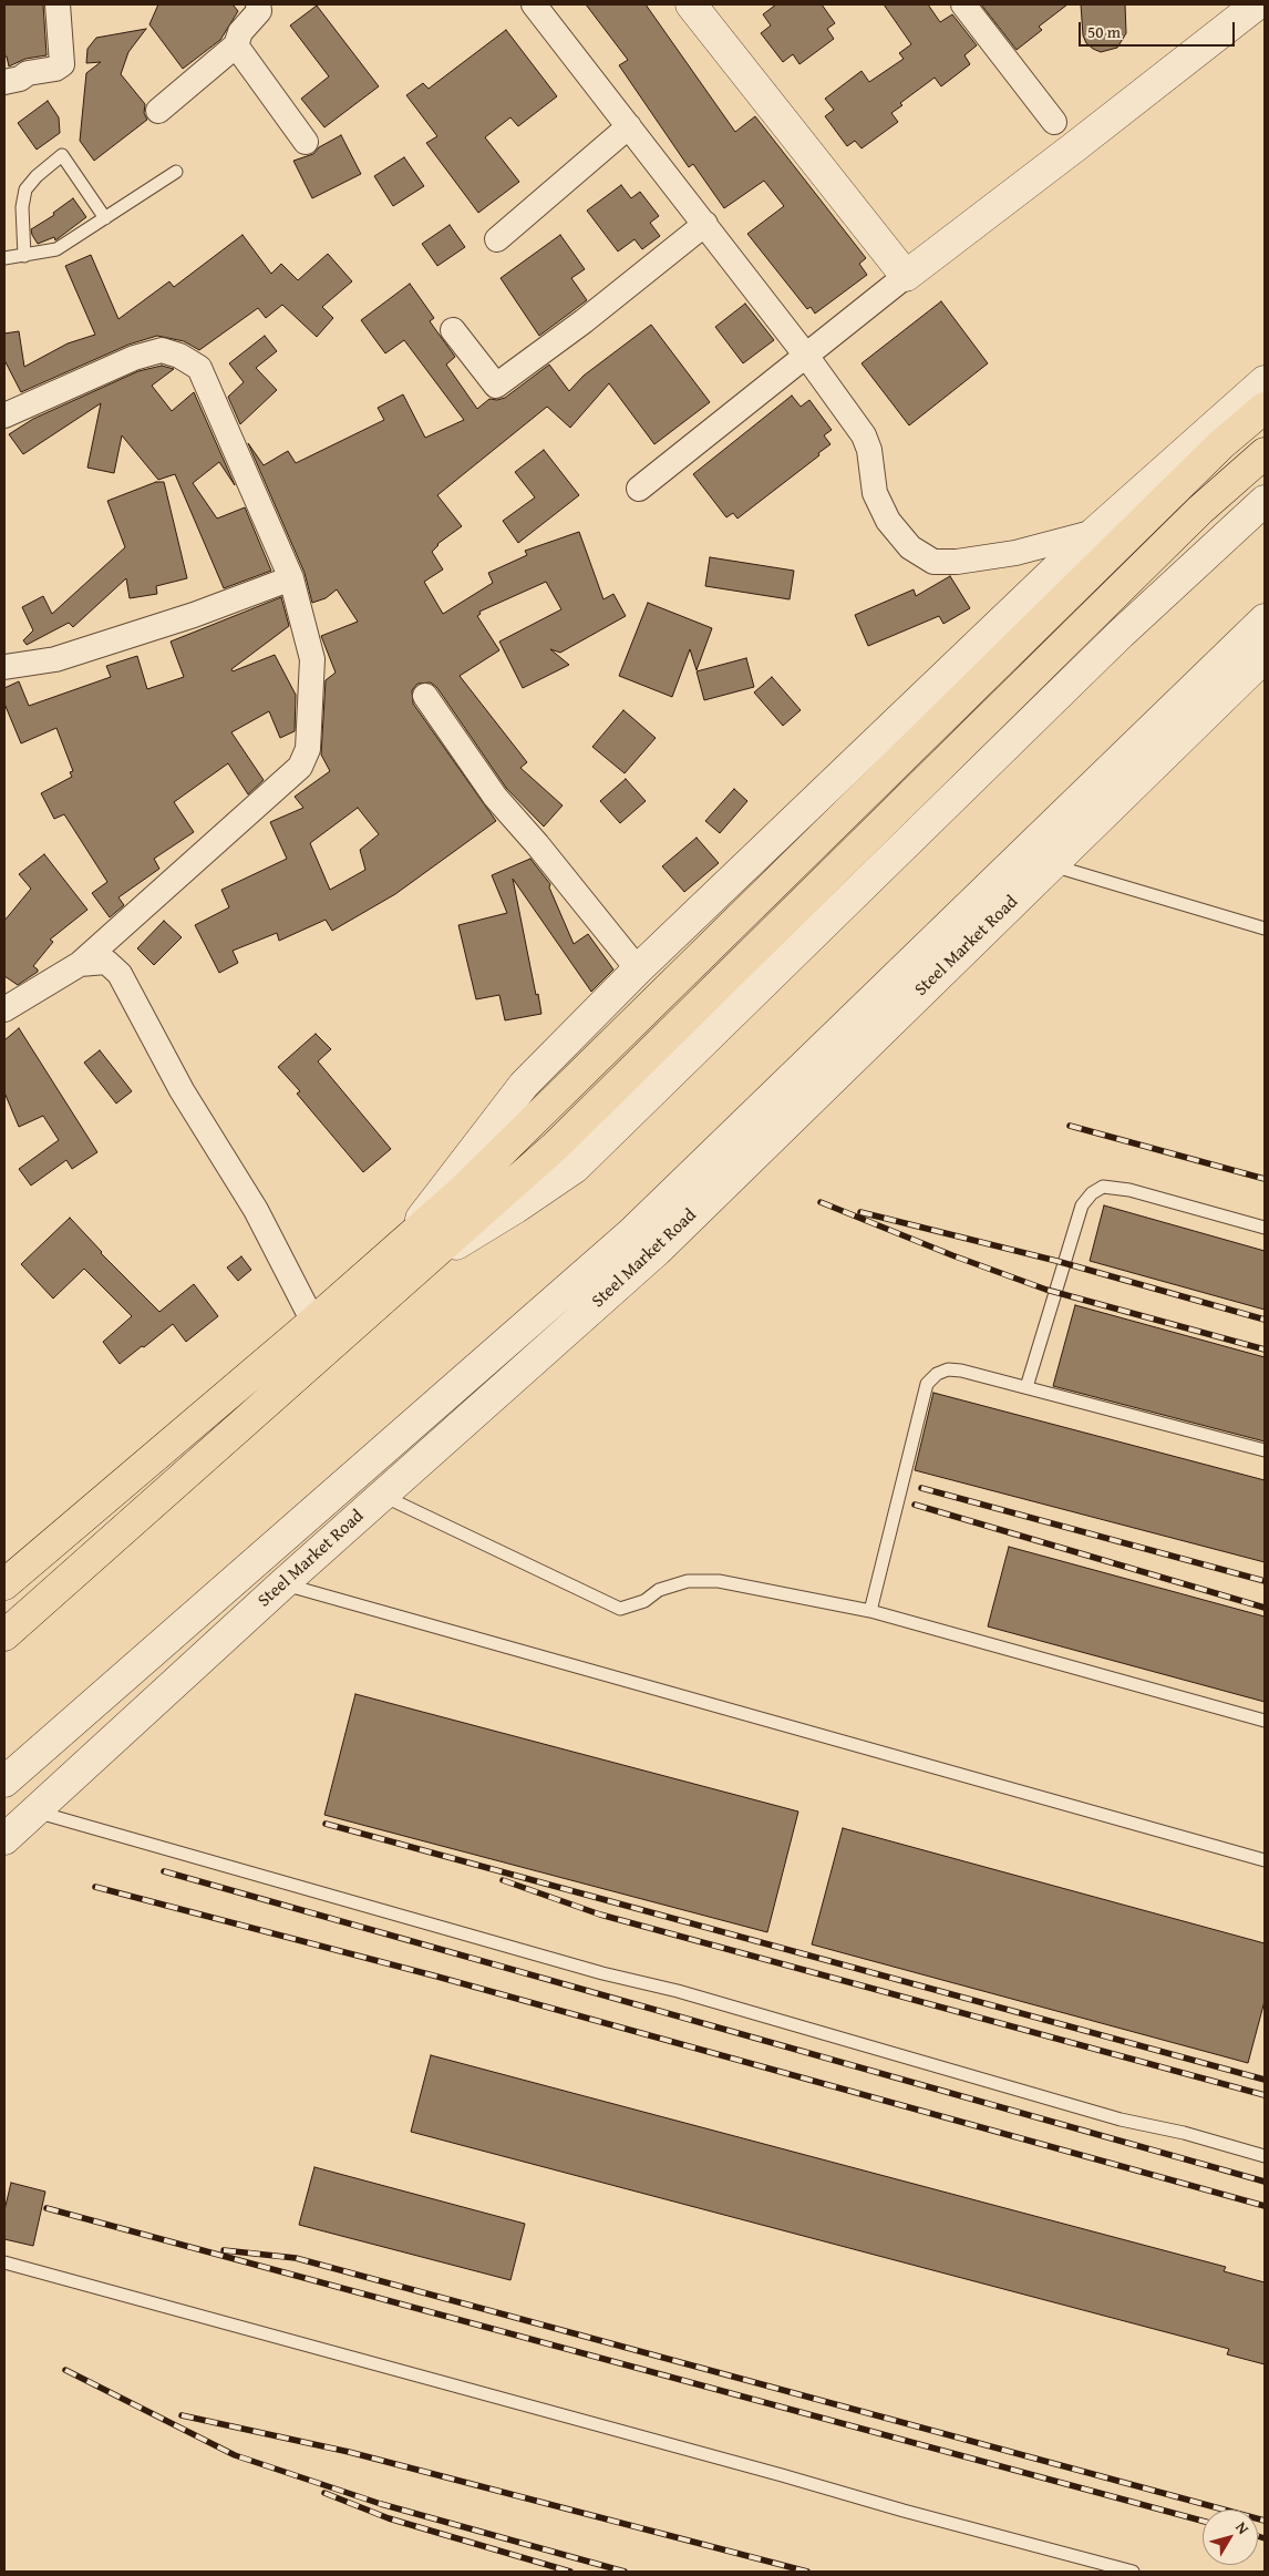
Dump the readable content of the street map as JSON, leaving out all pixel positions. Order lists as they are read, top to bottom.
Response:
{
  "streets": {
    "street": ["Steel Market Road"]
  },
  "scale_bar": "50 m",
  "north": "top right"
}
